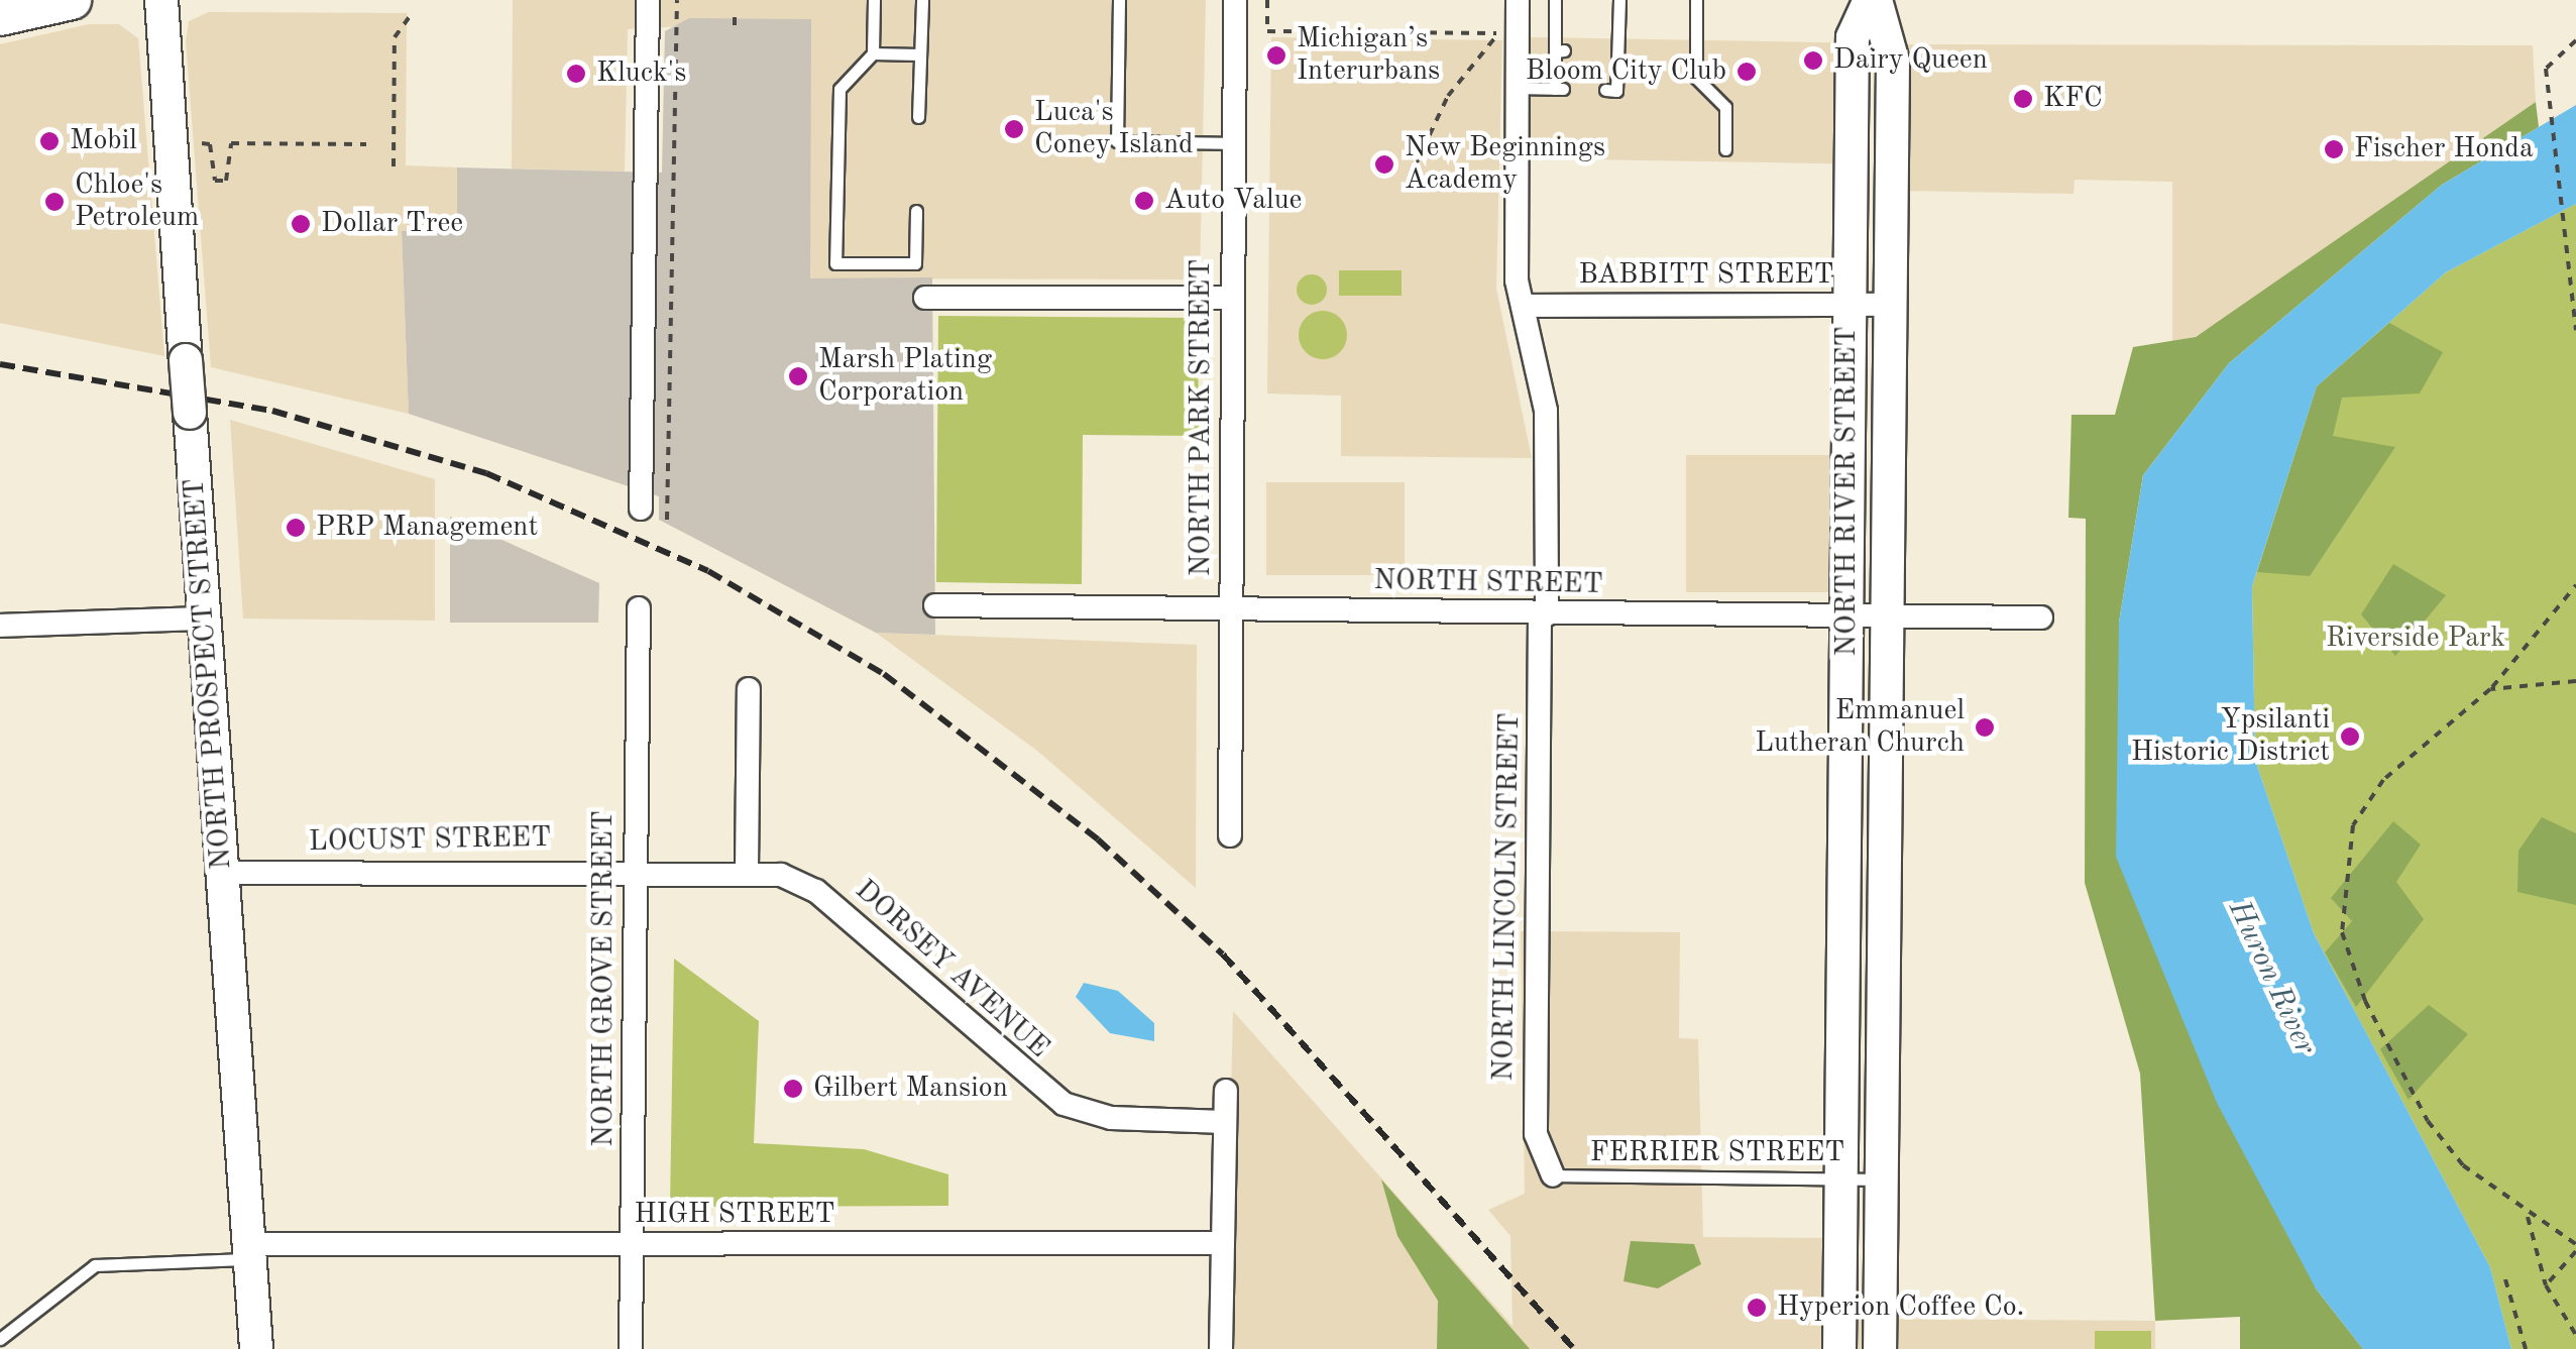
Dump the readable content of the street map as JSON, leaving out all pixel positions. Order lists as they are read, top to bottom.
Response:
{
  "streets": {
    "street": [
      "BABBITT STREET",
      "NORTH PARK STREET",
      "NORTH RIVER STREET",
      "NORTH STREET",
      "NORTH PROSPECT STREET",
      "LOCUST STREET",
      "NORTH LINCOLN STREET",
      "DORSEY AVENUE",
      "NORTH GROVE STREET",
      "HIGH STREET"
    ],
    "lane": ["FERRIER STREET"]
  },
  "crossings": [
    ["BABBITT STREET", "NORTH RIVER STREET"],
    ["BABBITT STREET", "NORTH LINCOLN STREET"],
    ["NORTH PARK STREET", "NORTH STREET"],
    ["NORTH RIVER STREET", "NORTH STREET"],
    ["NORTH RIVER STREET", "FERRIER STREET"],
    ["NORTH STREET", "NORTH LINCOLN STREET"],
    ["NORTH PROSPECT STREET", "LOCUST STREET"],
    ["NORTH PROSPECT STREET", "HIGH STREET"],
    ["LOCUST STREET", "DORSEY AVENUE"],
    ["LOCUST STREET", "NORTH GROVE STREET"],
    ["NORTH LINCOLN STREET", "FERRIER STREET"],
    ["DORSEY AVENUE", "NORTH GROVE STREET"],
    ["NORTH GROVE STREET", "HIGH STREET"]
  ],
  "water": ["Huron River"],
  "parks": ["Riverside Park"],
  "places": [
    "Michigan’s Interurbans",
    "Dairy Queen",
    "Bloom City Club",
    "Kluck's",
    "KFC",
    "Luca's Coney Island",
    "Mobil",
    "Fischer Honda",
    "New Beginnings Academy",
    "Auto Value",
    "Chloe's Petroleum",
    "Dollar Tree",
    "Marsh Plating Corporation",
    "PRP Management",
    "Emmanuel Lutheran Church",
    "Ypsilanti Historic District",
    "Gilbert Mansion",
    "Hyperion Coffee Co."
  ]
}
